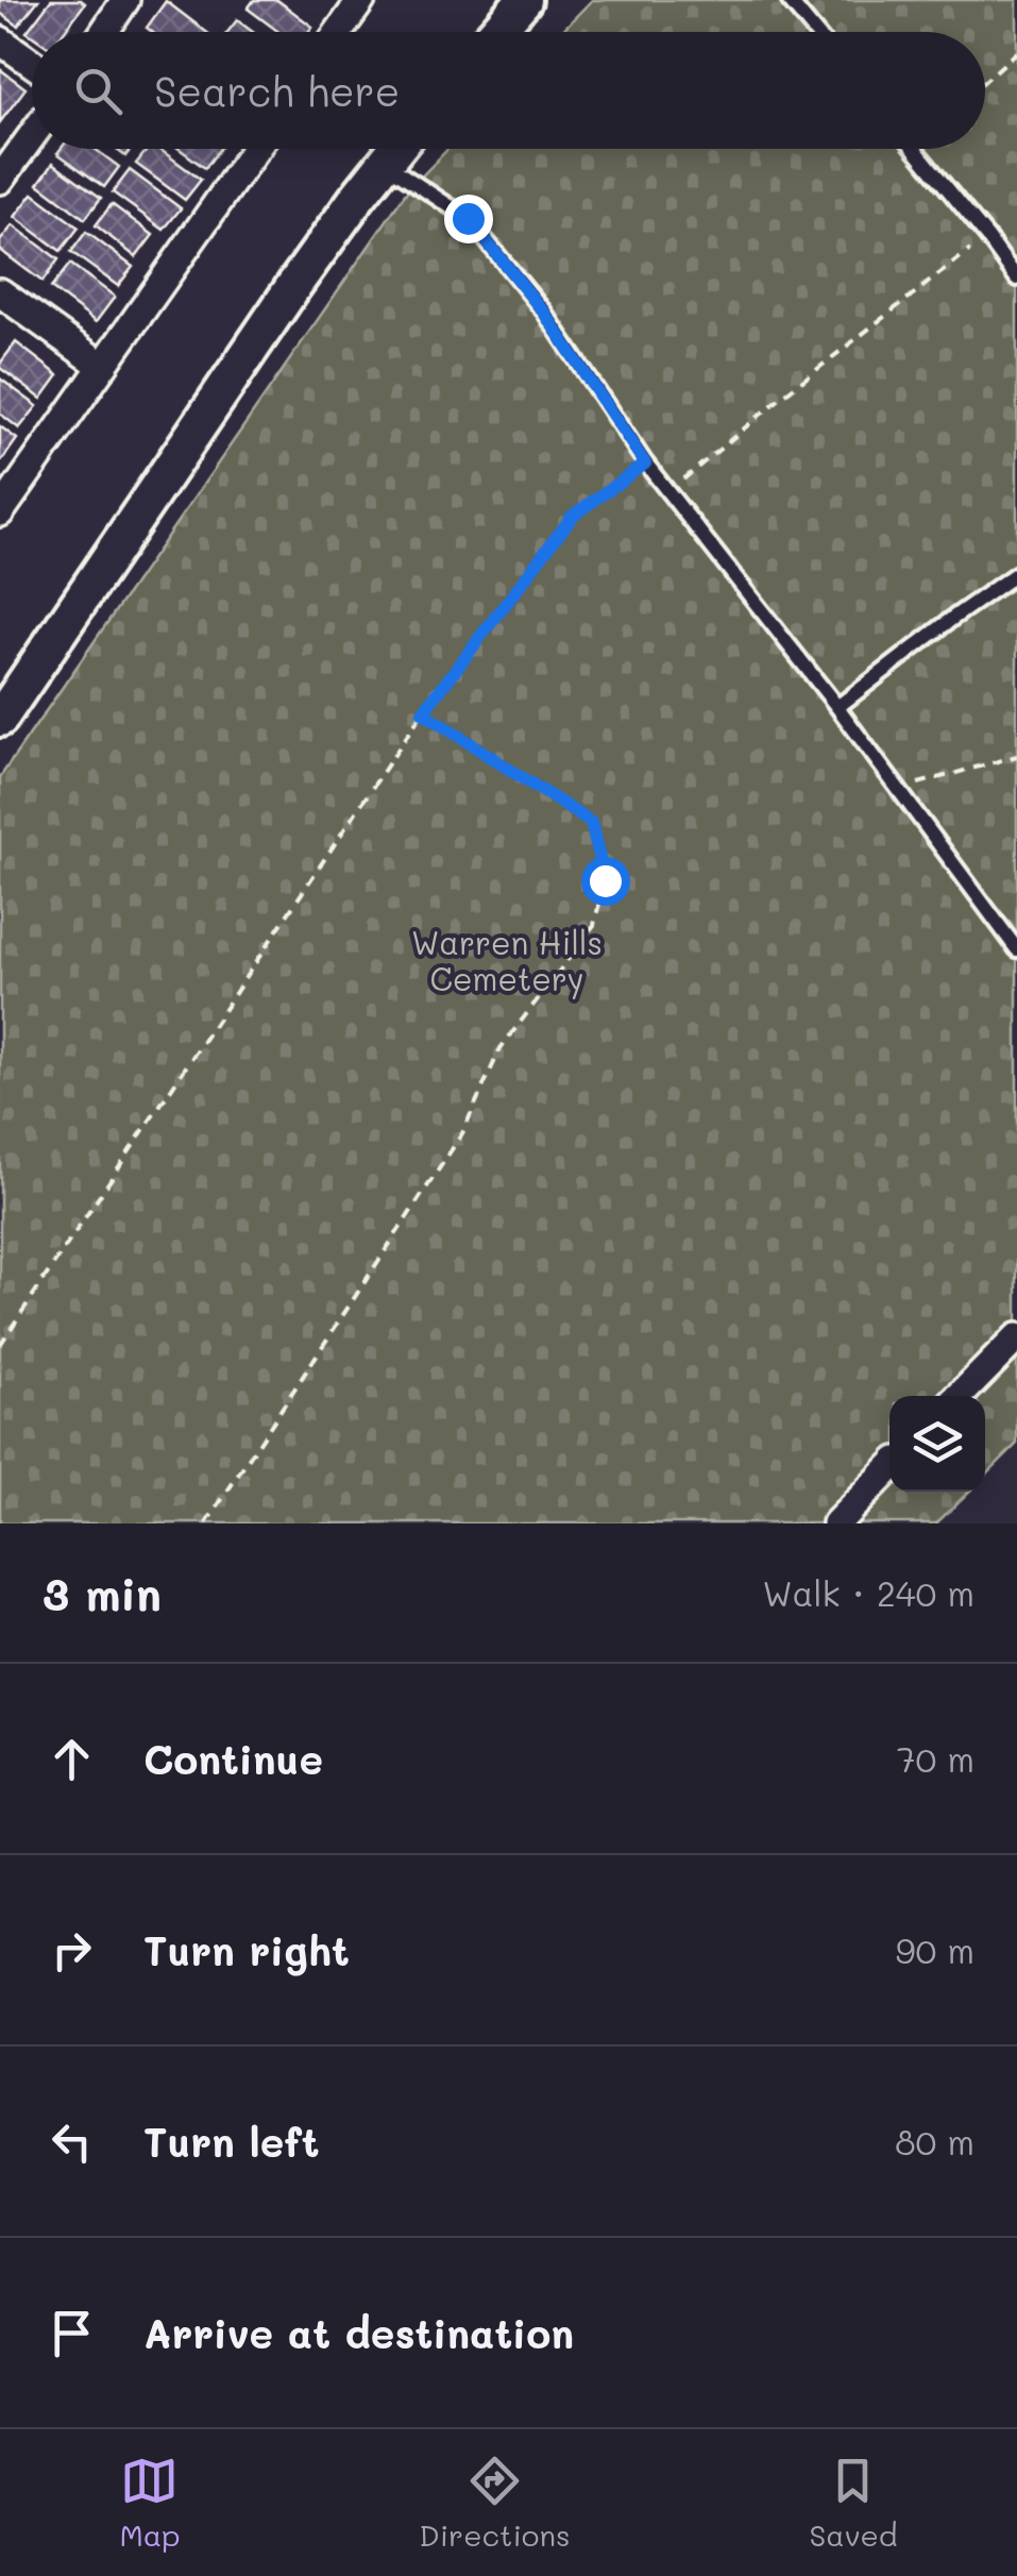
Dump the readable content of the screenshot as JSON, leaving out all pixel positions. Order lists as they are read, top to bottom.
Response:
{
  "parks": ["Warren Hills Cemetery"],
  "page": {
    "search": "Search here",
    "heading": ["3 min", "Walk · 240 m"],
    "list": [
      ["Continue", "70 m"],
      ["Turn right", "90 m"],
      ["Turn left", "80 m"],
      "Arrive at destination"
    ],
    "nav": ["Map", "Directions", "Saved"]
  }
}
